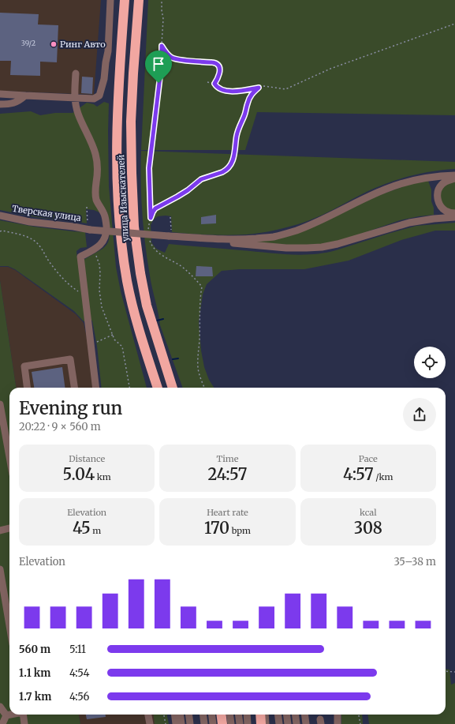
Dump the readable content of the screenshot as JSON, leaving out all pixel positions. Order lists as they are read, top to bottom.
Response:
{
  "streets": {
    "highway": ["улица Изыскателей"],
    "street": ["Тверская улица"]
  },
  "places": ["Ринг Авто"],
  "house_numbers": ["39/2"],
  "page": {
    "heading": ["Evening run", "20:22 · 9 × 560 m"],
    "stats": [
      ["Distance", "5.04 km"],
      ["Time", "24:57"],
      ["Pace", "4:57 /km"],
      ["Elevation", "45 m"],
      ["Heart rate", "170 bpm"],
      ["kcal", "308"]
    ],
    "chart": ["Elevation", "35–38 m"],
    "list": [
      {
        "name": "560 m",
        "note": "5:11"
      },
      {
        "name": "1.1 km",
        "note": "4:54"
      },
      {
        "name": "1.7 km",
        "note": "4:56"
      }
    ]
  }
}
